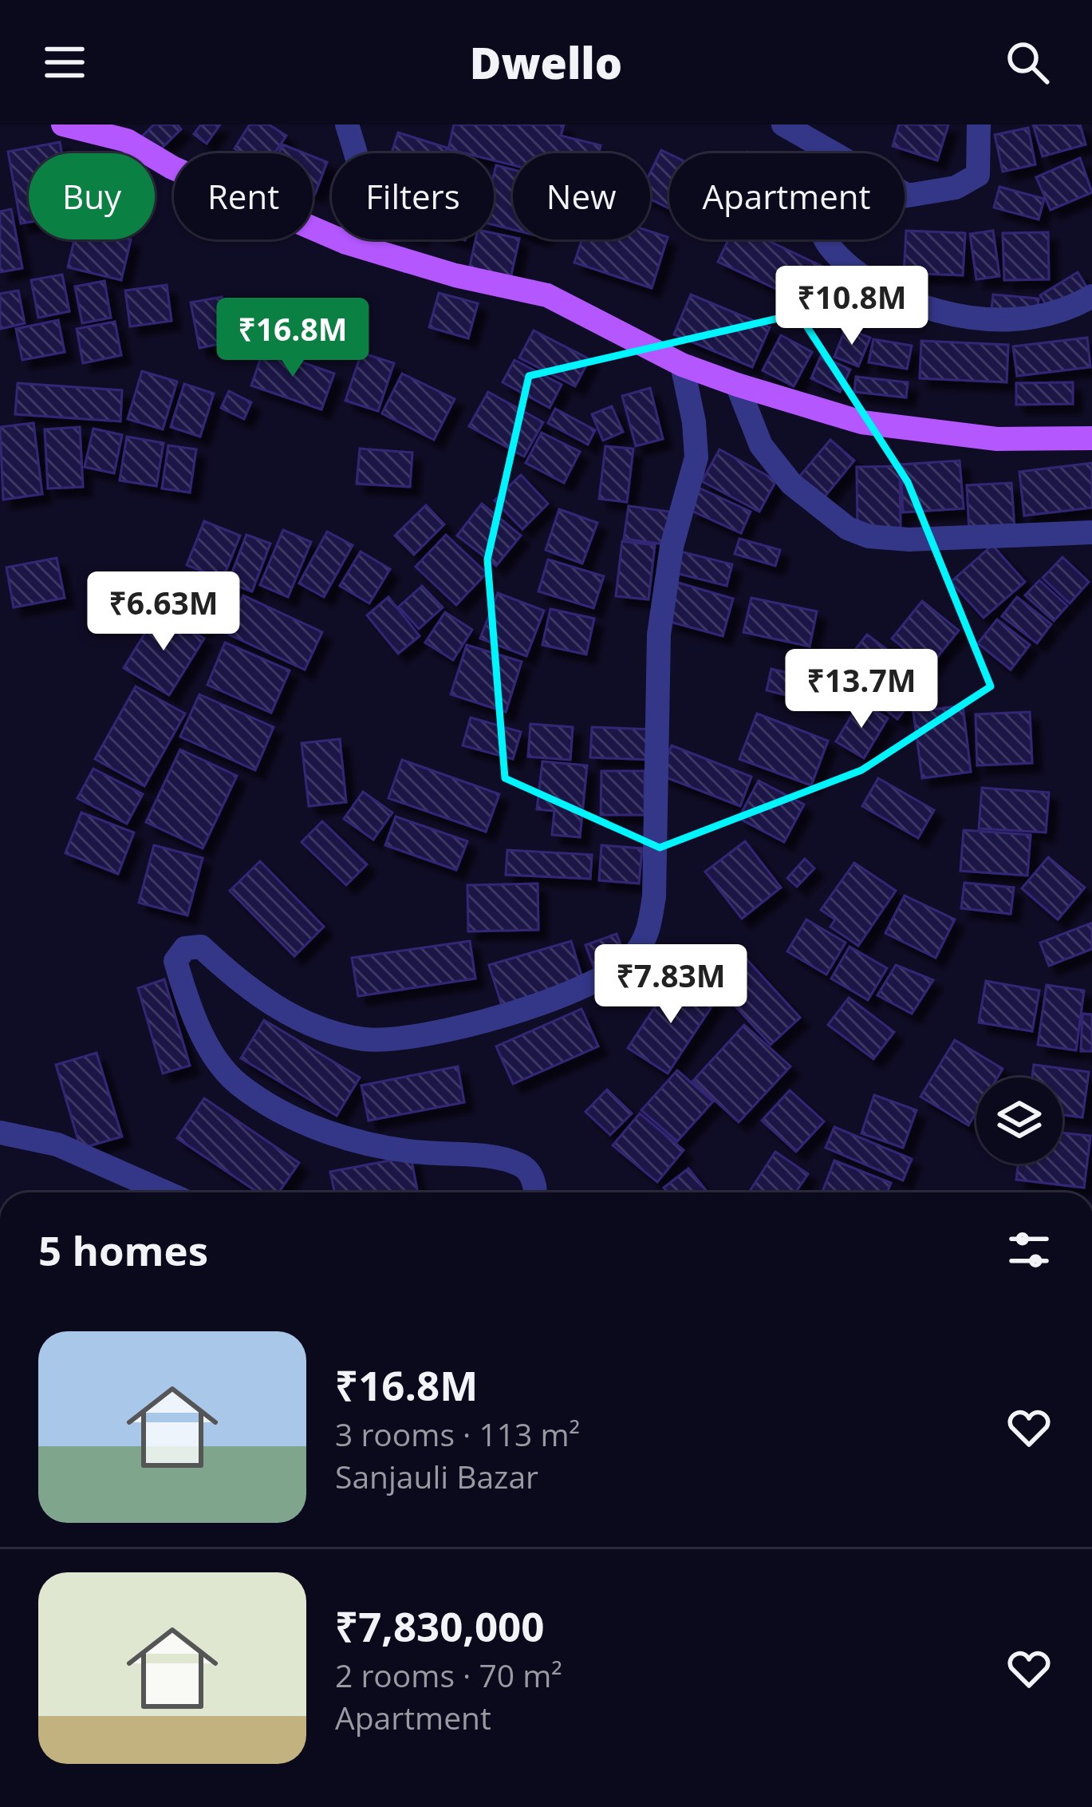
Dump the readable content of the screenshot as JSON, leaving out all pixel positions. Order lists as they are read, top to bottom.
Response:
{
  "page": {
    "header": "Dwello",
    "chip": [
      "Buy",
      "Rent",
      "Filters",
      "New",
      "Apartment"
    ],
    "price": [
      "₹10.8M",
      "₹16.8M",
      "₹6.63M",
      "₹13.7M",
      "₹7.83M"
    ],
    "heading": "5 homes",
    "list": [
      {
        "name": "₹16.8M",
        "note": "3 rooms · 113 m² · Sanjauli Bazar"
      },
      {
        "name": "₹7,830,000",
        "note": "2 rooms · 70 m² · Apartment"
      }
    ]
  }
}
